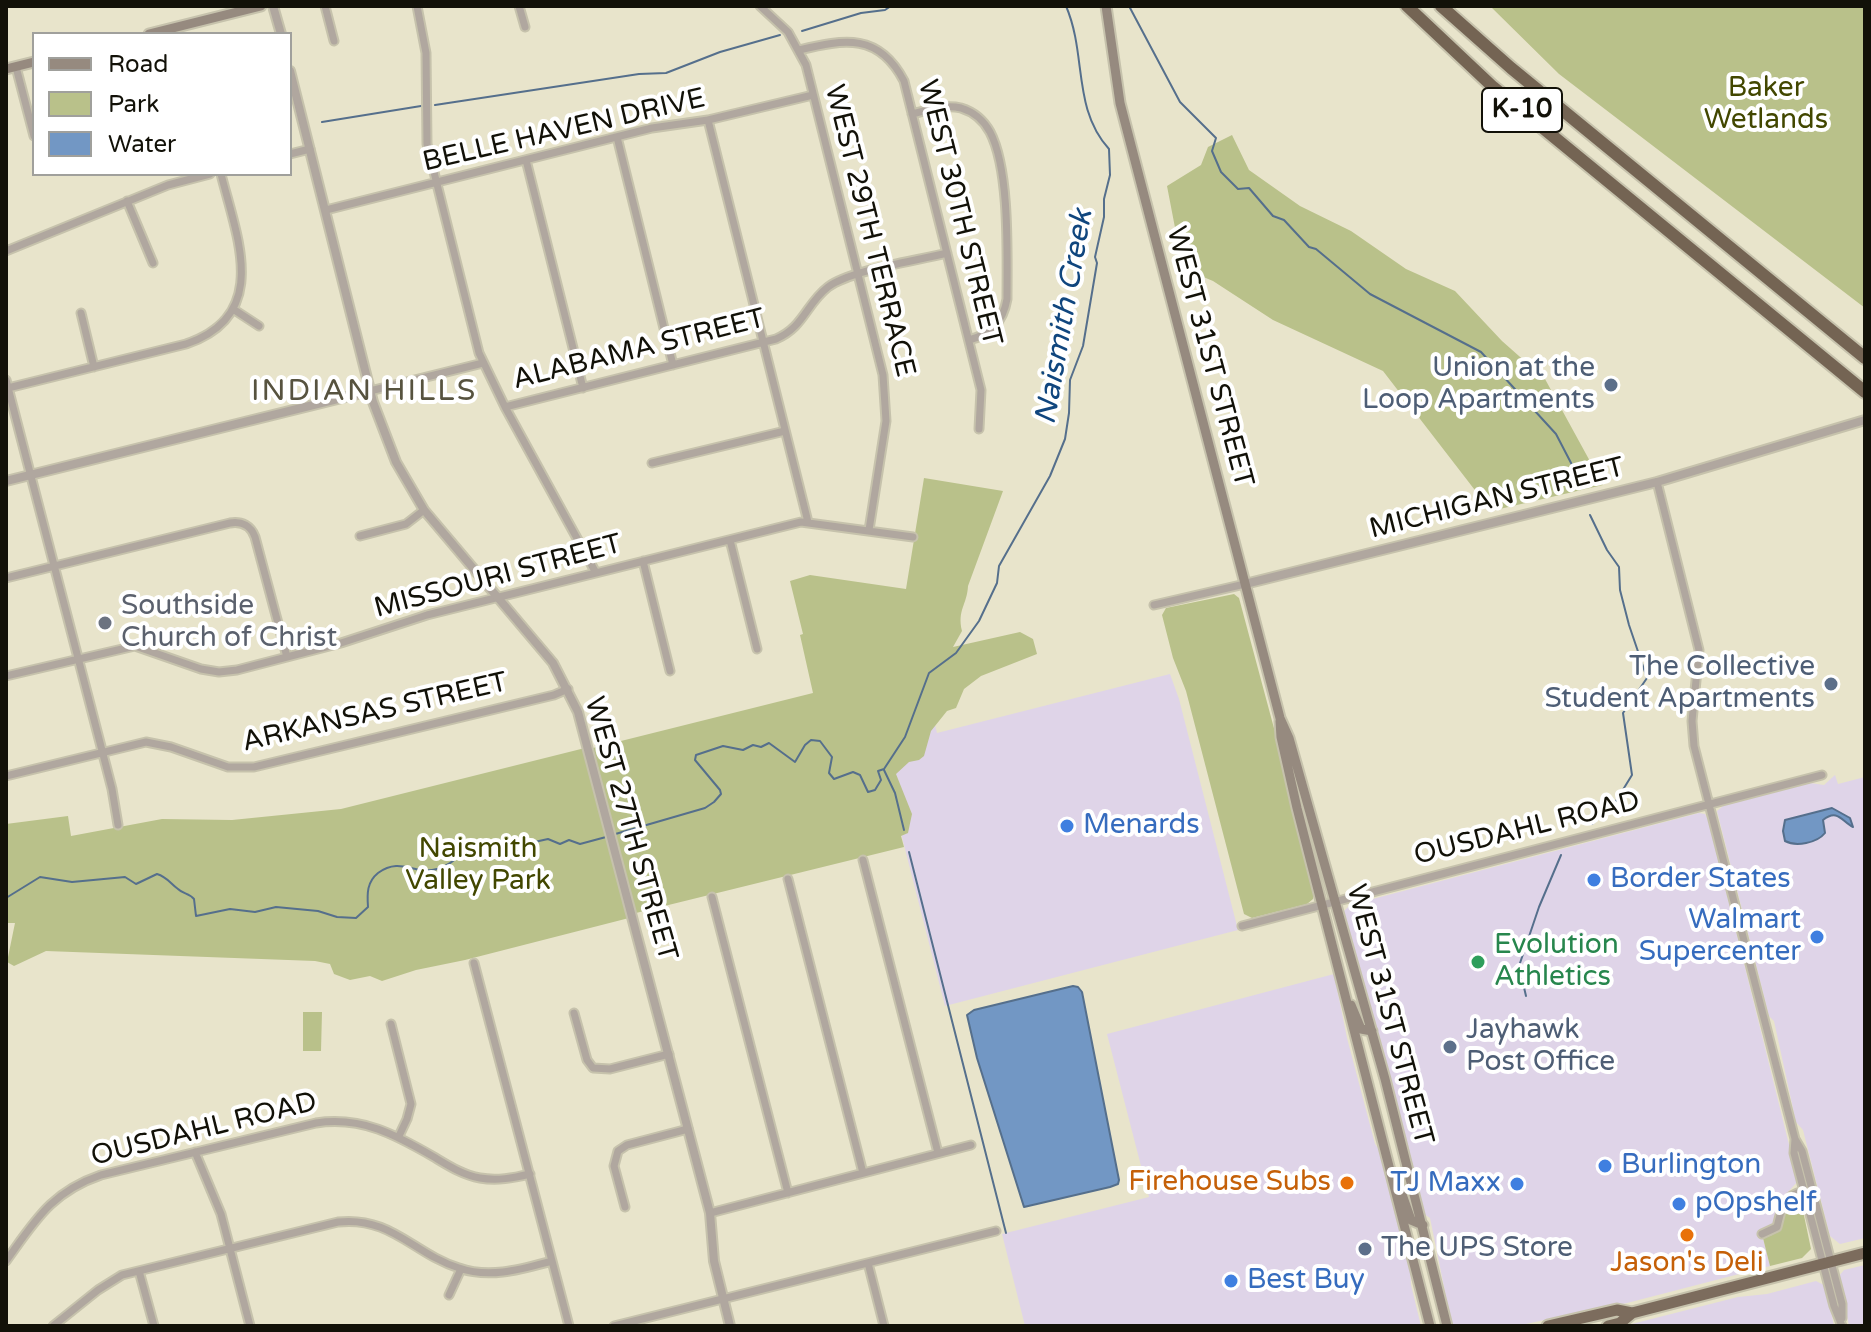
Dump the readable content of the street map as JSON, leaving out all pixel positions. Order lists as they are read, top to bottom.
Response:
{
  "streets": {
    "highway": ["K-10"],
    "main road": ["WEST 31ST STREET"],
    "street": [
      "BELLE HAVEN DRIVE",
      "WEST 30TH STREET",
      "WEST 29TH TERRACE",
      "ALABAMA STREET",
      "MICHIGAN STREET",
      "MISSOURI STREET",
      "ARKANSAS STREET",
      "WEST 27TH STREET",
      "OUSDAHL ROAD"
    ]
  },
  "crossings": [
    ["BELLE HAVEN DRIVE", "WEST 29TH TERRACE"],
    ["BELLE HAVEN DRIVE", "WEST 27TH STREET"],
    ["WEST 30TH STREET", "WEST 29TH TERRACE"],
    ["WEST 30TH STREET", "ALABAMA STREET"],
    ["WEST 29TH TERRACE", "ALABAMA STREET"],
    ["WEST 29TH TERRACE", "MISSOURI STREET"],
    ["ALABAMA STREET", "WEST 27TH STREET"],
    ["WEST 31ST STREET", "MICHIGAN STREET"],
    ["WEST 31ST STREET", "OUSDAHL ROAD"],
    ["MISSOURI STREET", "WEST 27TH STREET"],
    ["ARKANSAS STREET", "WEST 27TH STREET"]
  ],
  "districts": ["INDIAN HILLS"],
  "water": ["Naismith Creek"],
  "parks": ["Baker Wetlands", "Naismith Valley Park"],
  "places": [
    "Union at the Loop Apartments",
    "Southside Church of Christ",
    "The Collective Student Apartments",
    "Menards",
    "Border States",
    "Walmart Supercenter",
    "Evolution Athletics",
    "Jayhawk Post Office",
    "Burlington",
    "Firehouse Subs",
    "TJ Maxx",
    "pOpshelf",
    "Jason's Deli",
    "The UPS Store",
    "Best Buy"
  ],
  "legend": ["Road", "Park", "Water"]
}
